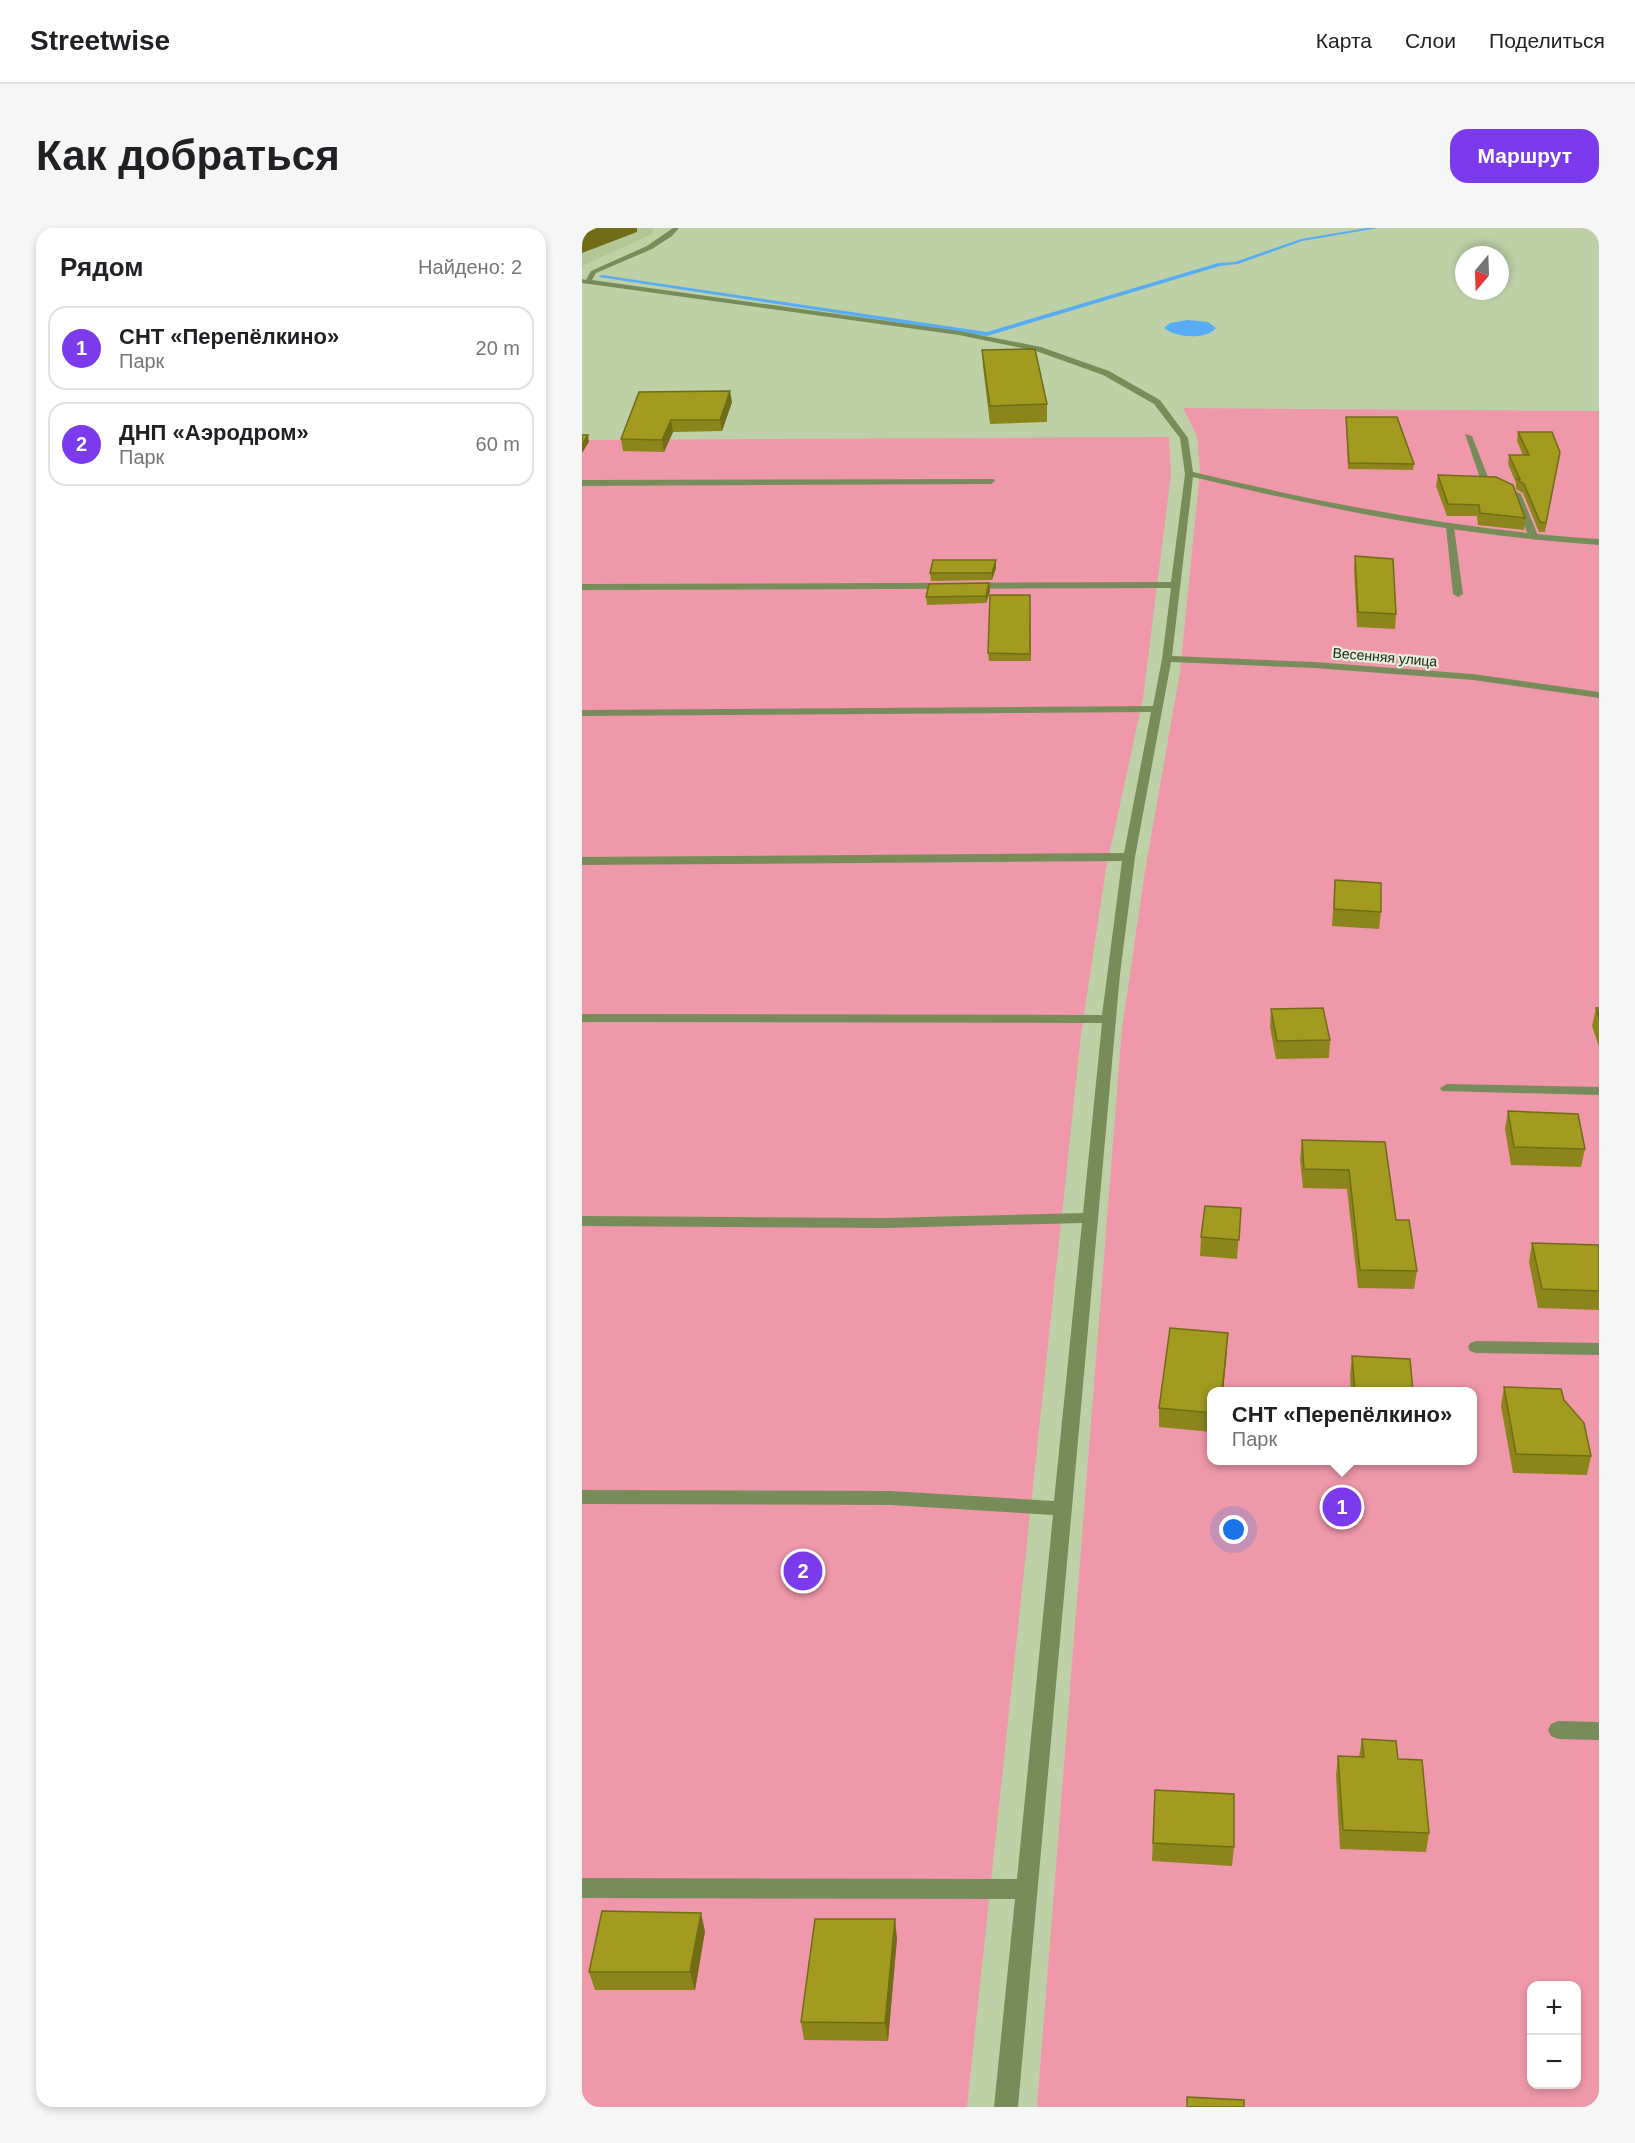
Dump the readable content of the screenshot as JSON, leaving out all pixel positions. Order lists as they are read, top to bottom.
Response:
{
  "streets": {
    "street": ["Весенняя улица"]
  },
  "north": "bottom",
  "page": {
    "header": "Streetwise",
    "nav": ["Карта", "Слои", "Поделиться"],
    "buttons": "Маршрут",
    "title": "Как добраться",
    "heading": ["Рядом", "Найдено: 2"],
    "list": [
      {
        "mark": "1",
        "name": "СНТ «Перепёлкино»",
        "note": "Парк",
        "value": "20 m"
      },
      {
        "mark": "2",
        "name": "ДНП «Аэродром»",
        "note": "Парк",
        "value": "60 m"
      }
    ],
    "popup": ["СНТ «Перепёлкино»", "Парк"],
    "pins": ["1", "2"],
    "map_buttons": ["+", "−"]
  }
}
